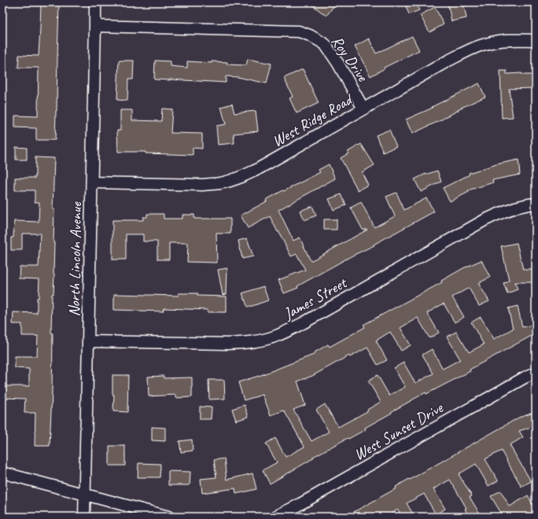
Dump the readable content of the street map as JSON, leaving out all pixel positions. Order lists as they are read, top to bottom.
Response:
{
  "streets": {
    "street": [
      "Roy Drive",
      "West Ridge Road",
      "North Lincoln Avenue",
      "James Street",
      "West Sunset Drive"
    ]
  },
  "crossings": [
    ["Roy Drive", "West Ridge Road"],
    ["Roy Drive", "North Lincoln Avenue"],
    ["West Ridge Road", "North Lincoln Avenue"],
    ["North Lincoln Avenue", "James Street"]
  ]
}
